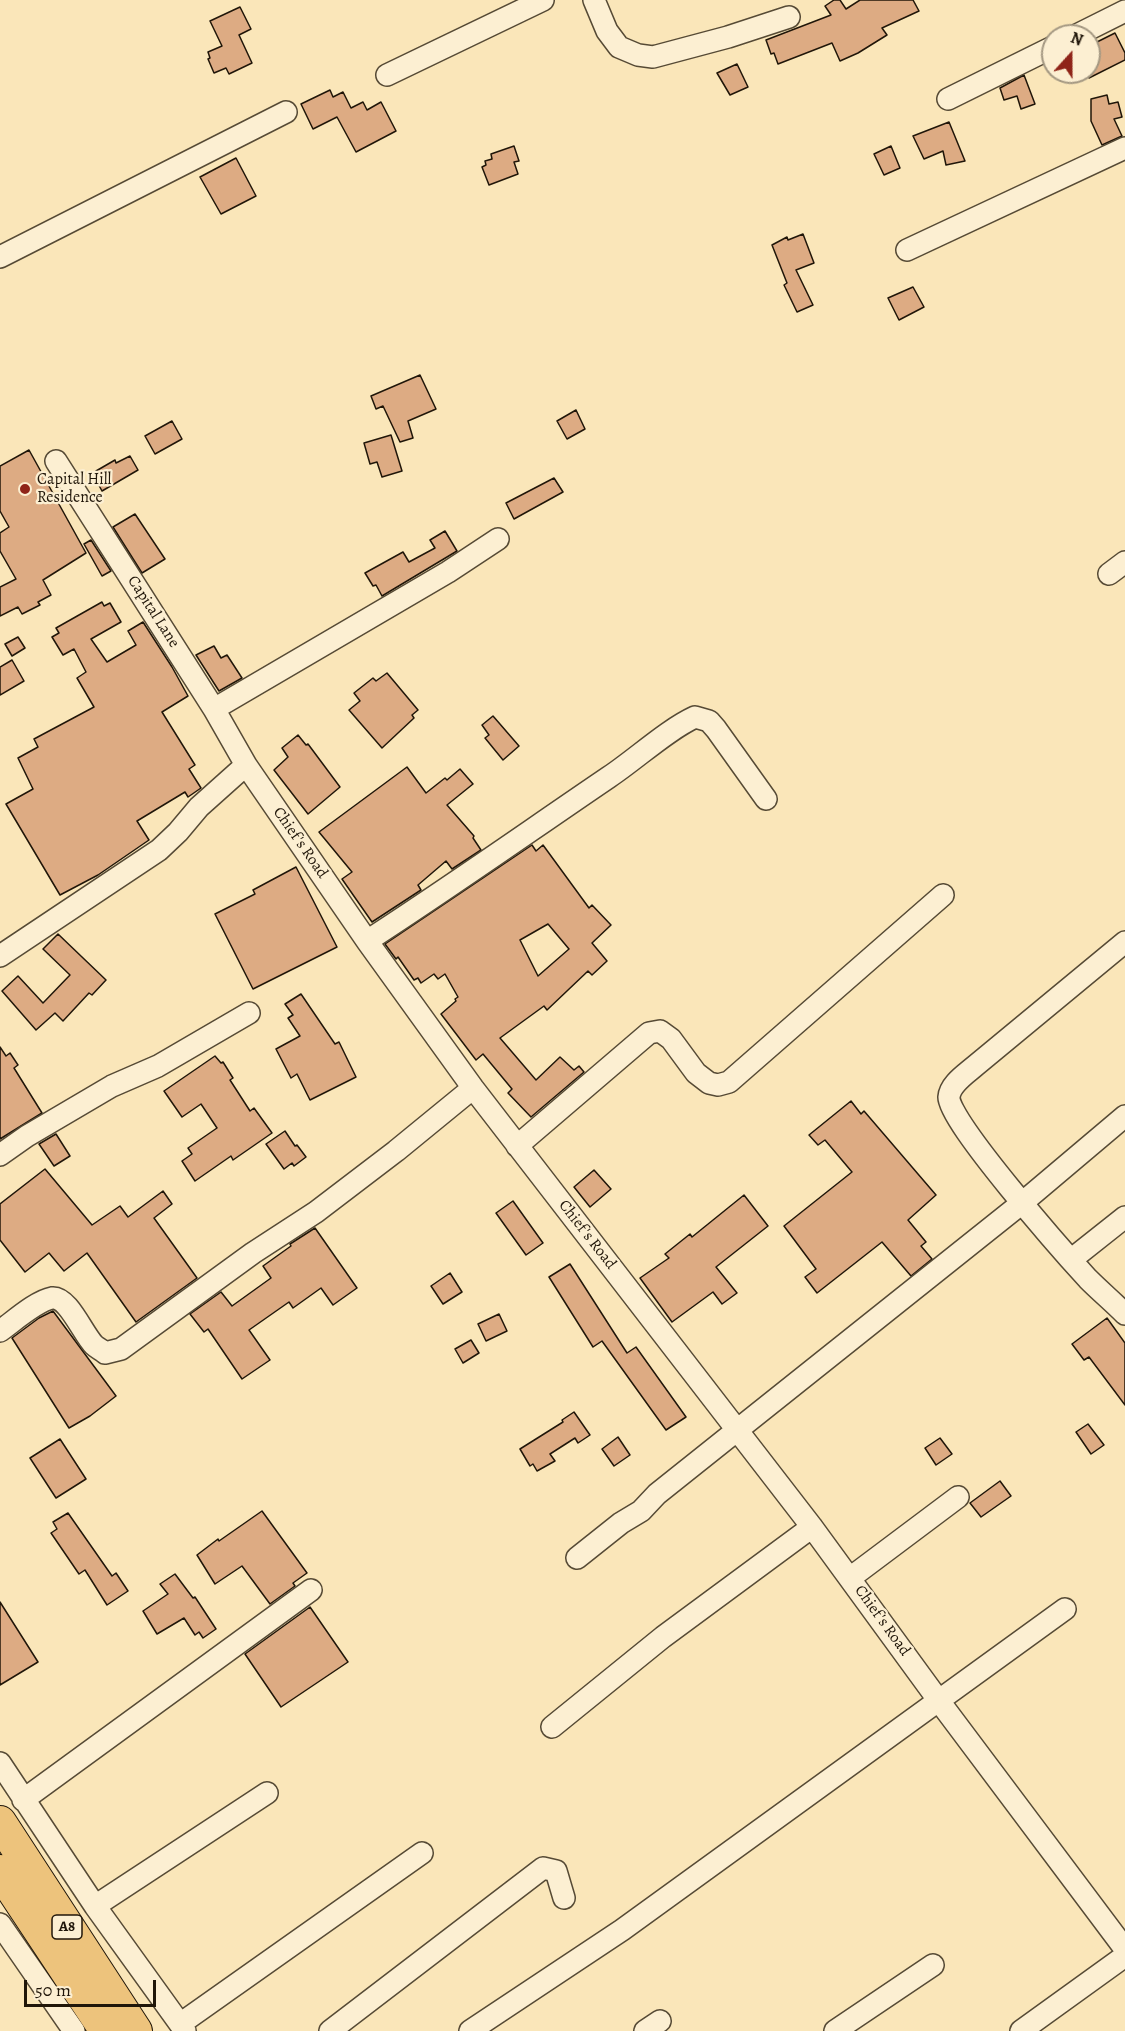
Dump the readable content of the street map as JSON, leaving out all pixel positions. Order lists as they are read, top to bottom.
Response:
{
  "streets": {
    "highway": ["A8"],
    "street": ["Capital Lane", "Chief's Road"]
  },
  "crossings": [
    ["Capital Lane", "Chief's Road"]
  ],
  "places": ["Capital Hill Residence"],
  "scale_bar": "50 m",
  "north": "top"
}
